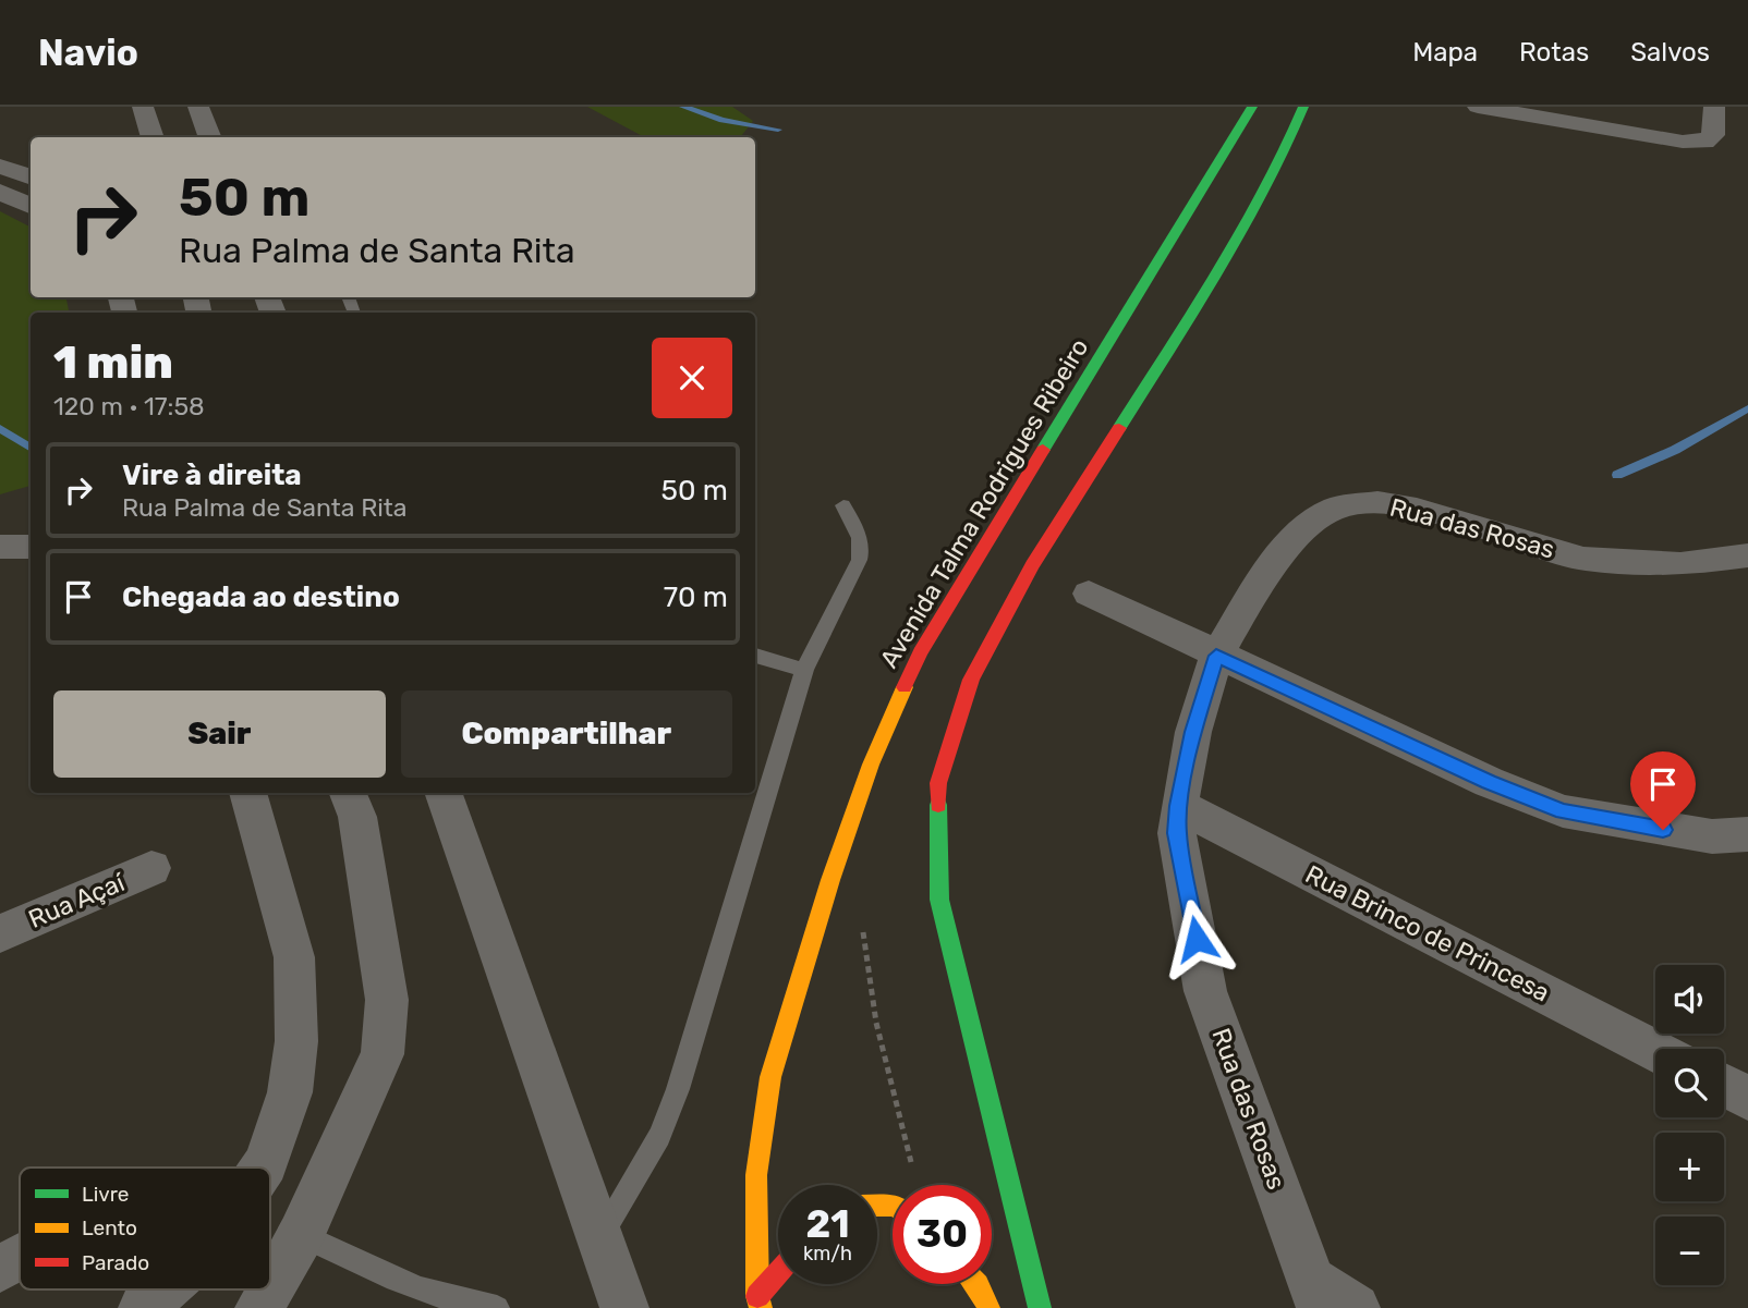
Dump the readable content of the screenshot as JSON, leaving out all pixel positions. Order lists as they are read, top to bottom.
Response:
{
  "streets": {
    "main road": ["Avenida Talma Rodrigues Ribeiro"],
    "street": ["Rua das Rosas", "Rua Açaí", "Rua Brinco de Princesa"]
  },
  "crossings": [
    ["Rua das Rosas", "Rua Brinco de Princesa"]
  ],
  "legend": ["Livre", "Lento", "Parado"],
  "page": {
    "header": "Navio",
    "nav": ["Mapa", "Rotas", "Salvos"],
    "turn": ["50 m", "Rua Palma de Santa Rita"],
    "heading": ["1 min", "120 m · 17:58"],
    "list": [
      {
        "name": "Vire à direita",
        "note": "Rua Palma de Santa Rita",
        "value": "50 m"
      },
      {
        "name": "Chegada ao destino",
        "value": "70 m"
      }
    ],
    "buttons": ["Sair", "Compartilhar"],
    "map_buttons": ["+", "−"],
    "speed": "21 km/h",
    "limit": "30"
  }
}
